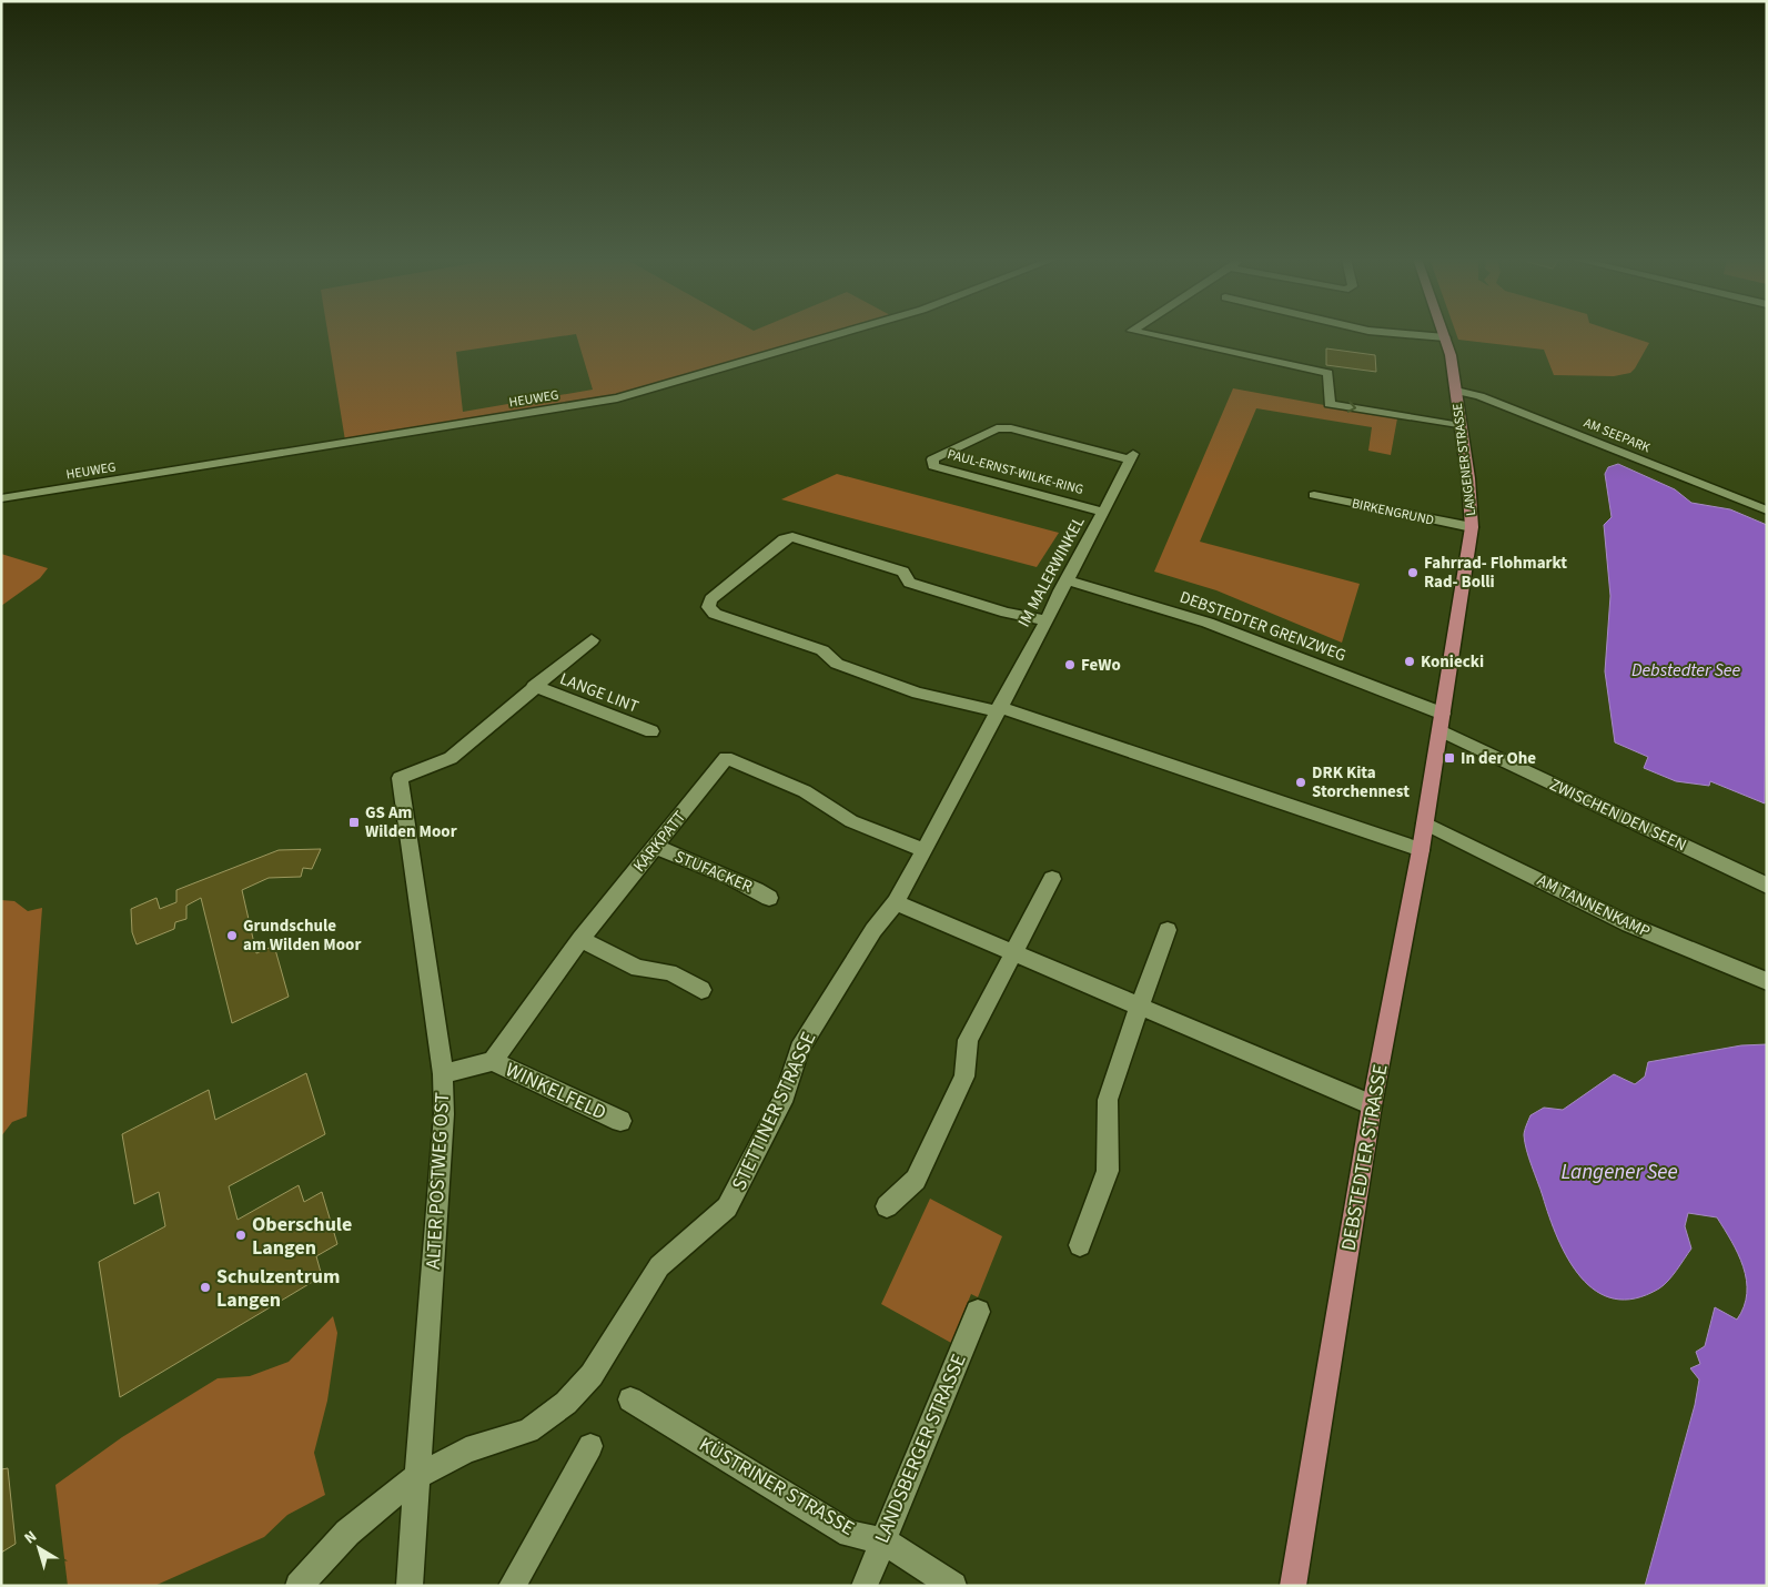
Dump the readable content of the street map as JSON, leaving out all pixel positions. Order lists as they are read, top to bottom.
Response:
{
  "streets": {
    "main road": ["LANGENER STRASSE", "DEBSTEDTER STRASSE"],
    "street": [
      "HEUWEG",
      "AM SEEPARK",
      "PAUL-ERNST-WILKE-RING",
      "BIRKENGRUND",
      "IM MALERWINKEL",
      "DEBSTEDTER GRENZWEG",
      "LANGE LINT",
      "ZWISCHEN DEN SEEN",
      "KARKPATT",
      "STUFACKER",
      "AM TANNENKAMP",
      "WINKELFELD",
      "STETTINER STRASSE",
      "ALTER POSTWEG OST",
      "LANDSBERGER STRASSE",
      "KÜSTRINER STRASSE"
    ]
  },
  "crossings": [
    ["AM SEEPARK", "LANGENER STRASSE"],
    ["LANGENER STRASSE", "BIRKENGRUND"],
    ["LANGENER STRASSE", "DEBSTEDTER GRENZWEG"],
    ["LANGENER STRASSE", "ZWISCHEN DEN SEEN"],
    ["LANGENER STRASSE", "DEBSTEDTER STRASSE"],
    ["PAUL-ERNST-WILKE-RING", "IM MALERWINKEL"],
    ["IM MALERWINKEL", "DEBSTEDTER GRENZWEG"],
    ["IM MALERWINKEL", "STETTINER STRASSE"],
    ["DEBSTEDTER GRENZWEG", "ZWISCHEN DEN SEEN"],
    ["DEBSTEDTER GRENZWEG", "DEBSTEDTER STRASSE"],
    ["LANGE LINT", "ALTER POSTWEG OST"],
    ["ZWISCHEN DEN SEEN", "DEBSTEDTER STRASSE"],
    ["KARKPATT", "STUFACKER"],
    ["KARKPATT", "WINKELFELD"],
    ["KARKPATT", "STETTINER STRASSE"],
    ["AM TANNENKAMP", "DEBSTEDTER STRASSE"],
    ["STETTINER STRASSE", "ALTER POSTWEG OST"],
    ["LANDSBERGER STRASSE", "KÜSTRINER STRASSE"]
  ],
  "water": ["Debstedter See", "Langener See"],
  "places": {
    "other": [
      "Fahrrad- Flohmarkt Rad- Bolli",
      "Koniecki",
      "FeWo",
      "DRK Kita Storchennest",
      "Grundschule am Wilden Moor",
      "Oberschule Langen",
      "Schulzentrum Langen"
    ],
    "transit": ["In der Ohe", "GS Am Wilden Moor"]
  },
  "north": "top left"
}
